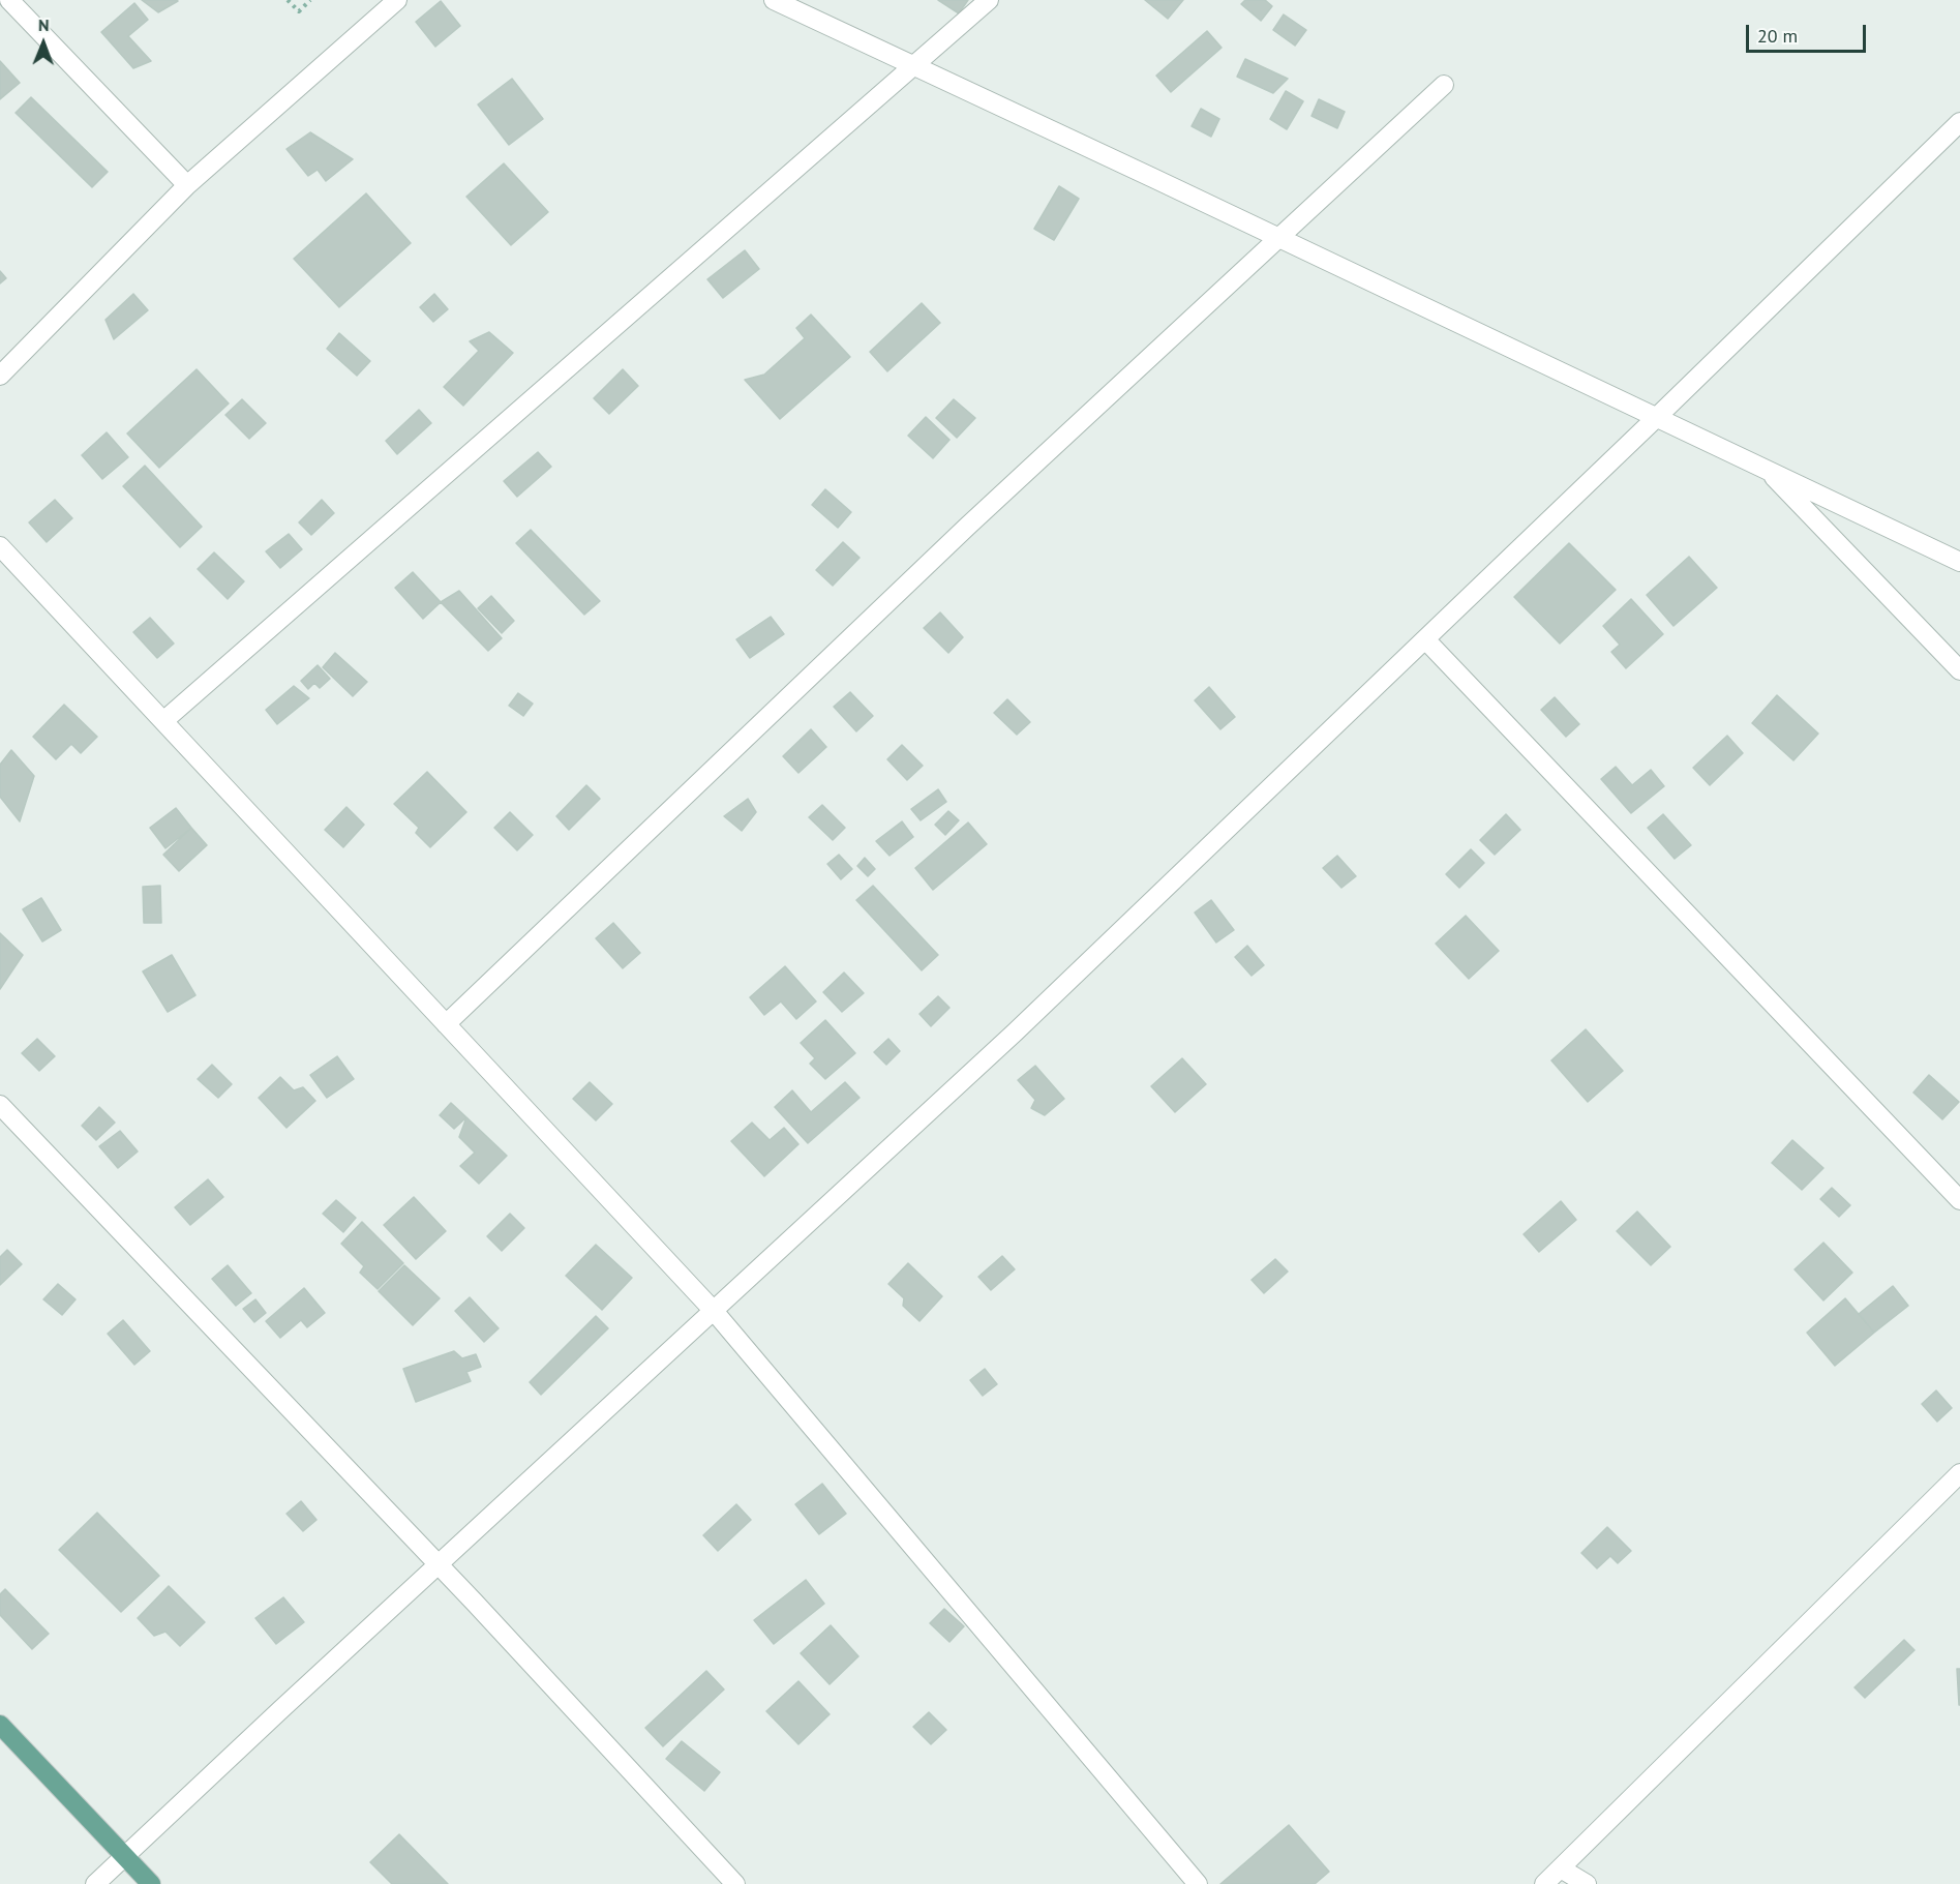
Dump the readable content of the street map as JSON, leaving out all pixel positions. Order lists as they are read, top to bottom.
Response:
{
  "scale_bar": "20 m",
  "north": "top"
}
